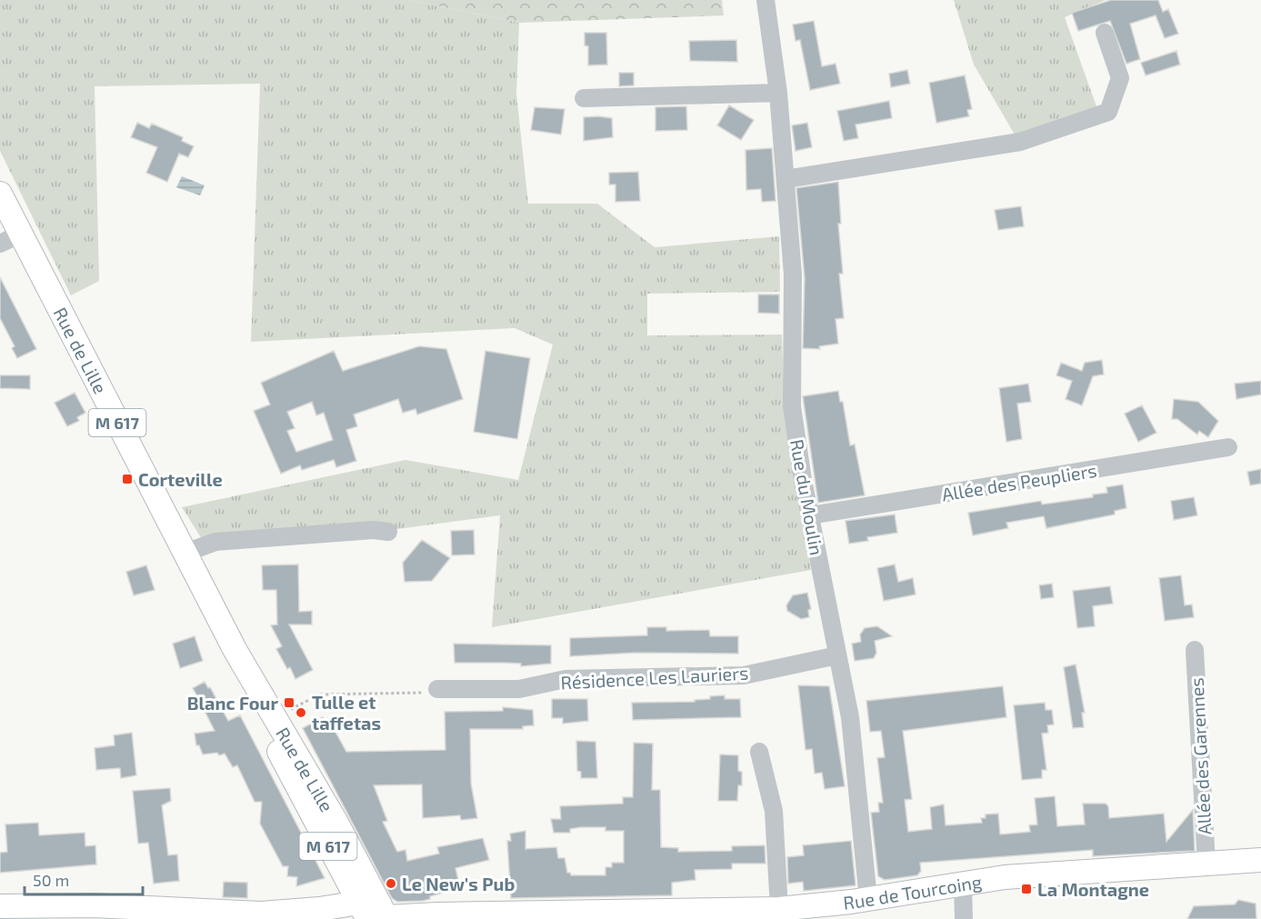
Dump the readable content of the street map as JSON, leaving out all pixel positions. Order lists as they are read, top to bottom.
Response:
{
  "streets": {
    "main road": ["Rue de Lille", "M 617", "Rue de Tourcoing"],
    "street": [
      "Allée des Peupliers",
      "Rue du Moulin",
      "Résidence Les Lauriers",
      "Allée des Garennes"
    ]
  },
  "crossings": [
    ["Rue de Lille", "Rue de Tourcoing"],
    ["Allée des Peupliers", "Rue du Moulin"],
    ["Rue du Moulin", "Résidence Les Lauriers"],
    ["Rue du Moulin", "Rue de Tourcoing"],
    ["Allée des Garennes", "Rue de Tourcoing"]
  ],
  "places": {
    "transit": ["Corteville", "Blanc Four", "La Montagne"],
    "other": ["Tulle et taffetas", "Le New's Pub"]
  },
  "scale_bar": "50 m"
}
